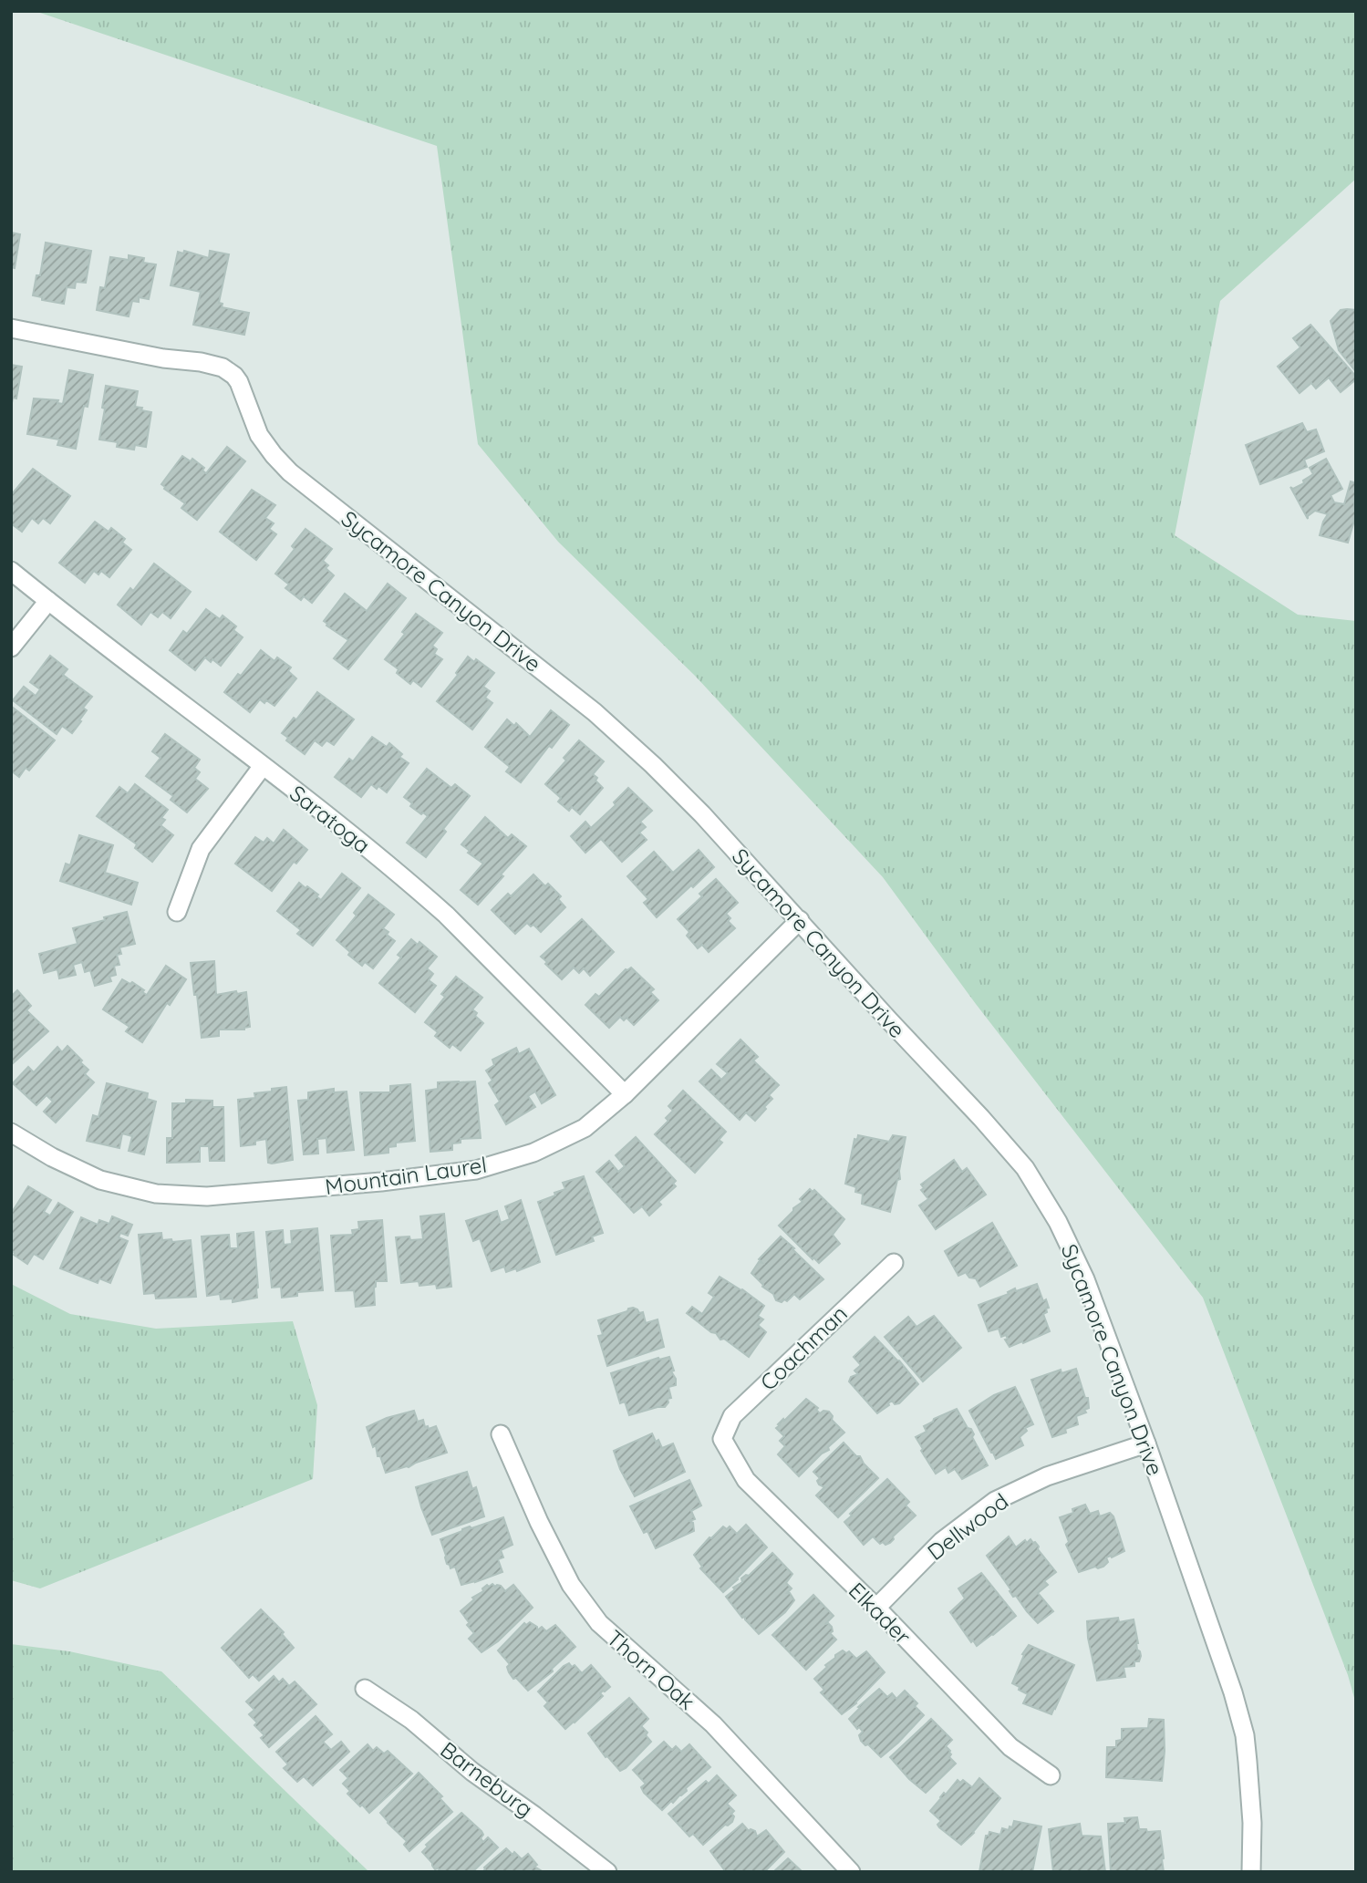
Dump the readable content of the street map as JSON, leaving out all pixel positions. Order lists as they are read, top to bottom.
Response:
{
  "streets": {
    "street": [
      "Sycamore Canyon Drive",
      "Saratoga",
      "Mountain Laurel",
      "Coachman",
      "Dellwood",
      "Elkader",
      "Thorn Oak",
      "Barneburg"
    ]
  },
  "crossings": [
    ["Sycamore Canyon Drive", "Mountain Laurel"],
    ["Sycamore Canyon Drive", "Dellwood"],
    ["Saratoga", "Mountain Laurel"],
    ["Coachman", "Elkader"],
    ["Dellwood", "Elkader"]
  ]
}
